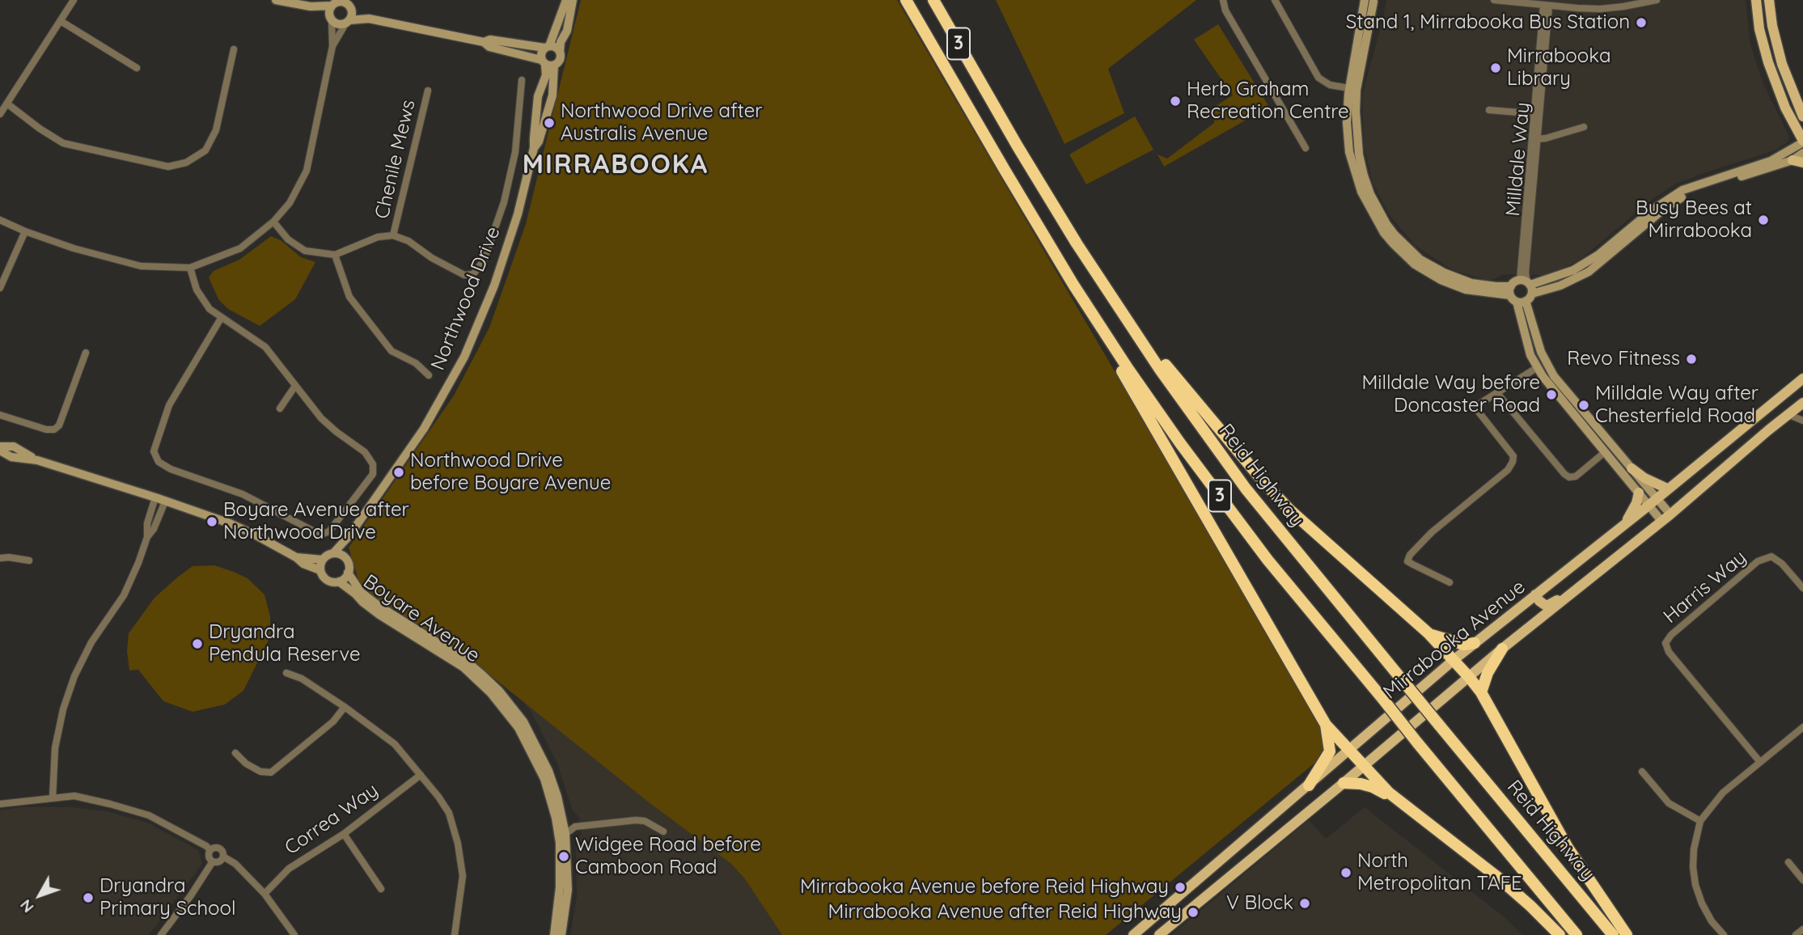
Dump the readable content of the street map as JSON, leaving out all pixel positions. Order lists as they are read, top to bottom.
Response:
{
  "streets": {
    "highway": ["3", "Reid Highway"],
    "main road": ["Mirrabooka Avenue"],
    "street": [
      "Chenile Mews",
      "Milldale Way",
      "Northwood Drive",
      "Harris Way",
      "Boyare Avenue",
      "Correa Way"
    ]
  },
  "crossings": [
    ["Northwood Drive", "Boyare Avenue"]
  ],
  "districts": ["MIRRABOOKA"],
  "places": [
    "Stand 1, Mirrabooka Bus Station",
    "Mirrabooka Library",
    "Herb Graham Recreation Centre",
    "Northwood Drive after Australis Avenue",
    "Busy Bees at Mirrabooka",
    "Revo Fitness",
    "Milldale Way before Doncaster Road",
    "Milldale Way after Chesterfield Road",
    "Northwood Drive before Boyare Avenue",
    "Boyare Avenue after Northwood Drive",
    "Dryandra Pendula Reserve",
    "Widgee Road before Camboon Road",
    "North Metropolitan TAFE",
    "Mirrabooka Avenue before Reid Highway",
    "Dryandra Primary School",
    "V Block",
    "Mirrabooka Avenue after Reid Highway"
  ],
  "north": "bottom left"
}
